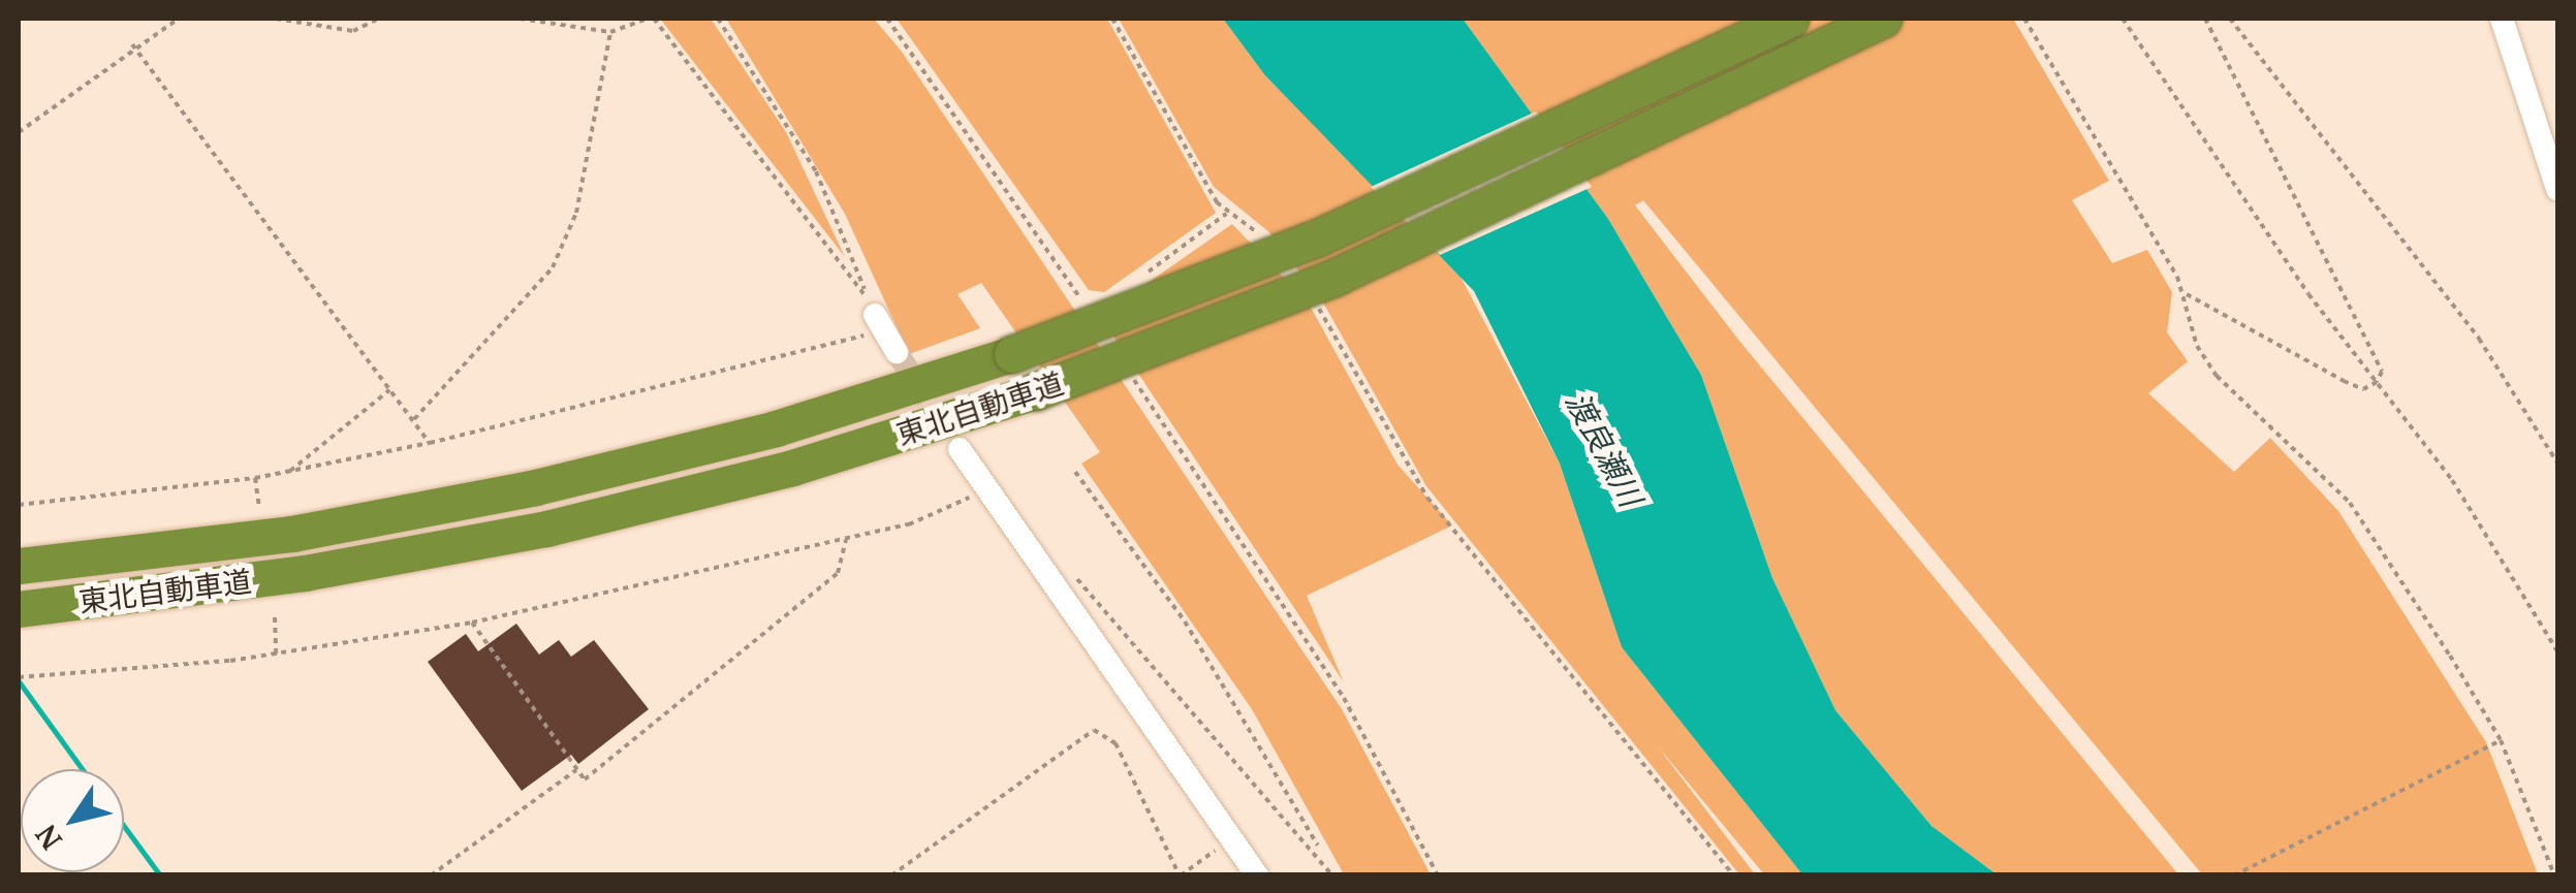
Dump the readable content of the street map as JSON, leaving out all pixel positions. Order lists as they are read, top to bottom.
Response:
{
  "streets": {
    "highway": ["東北自動車道"]
  },
  "water": ["渡良瀬川"],
  "north": "bottom left"
}
